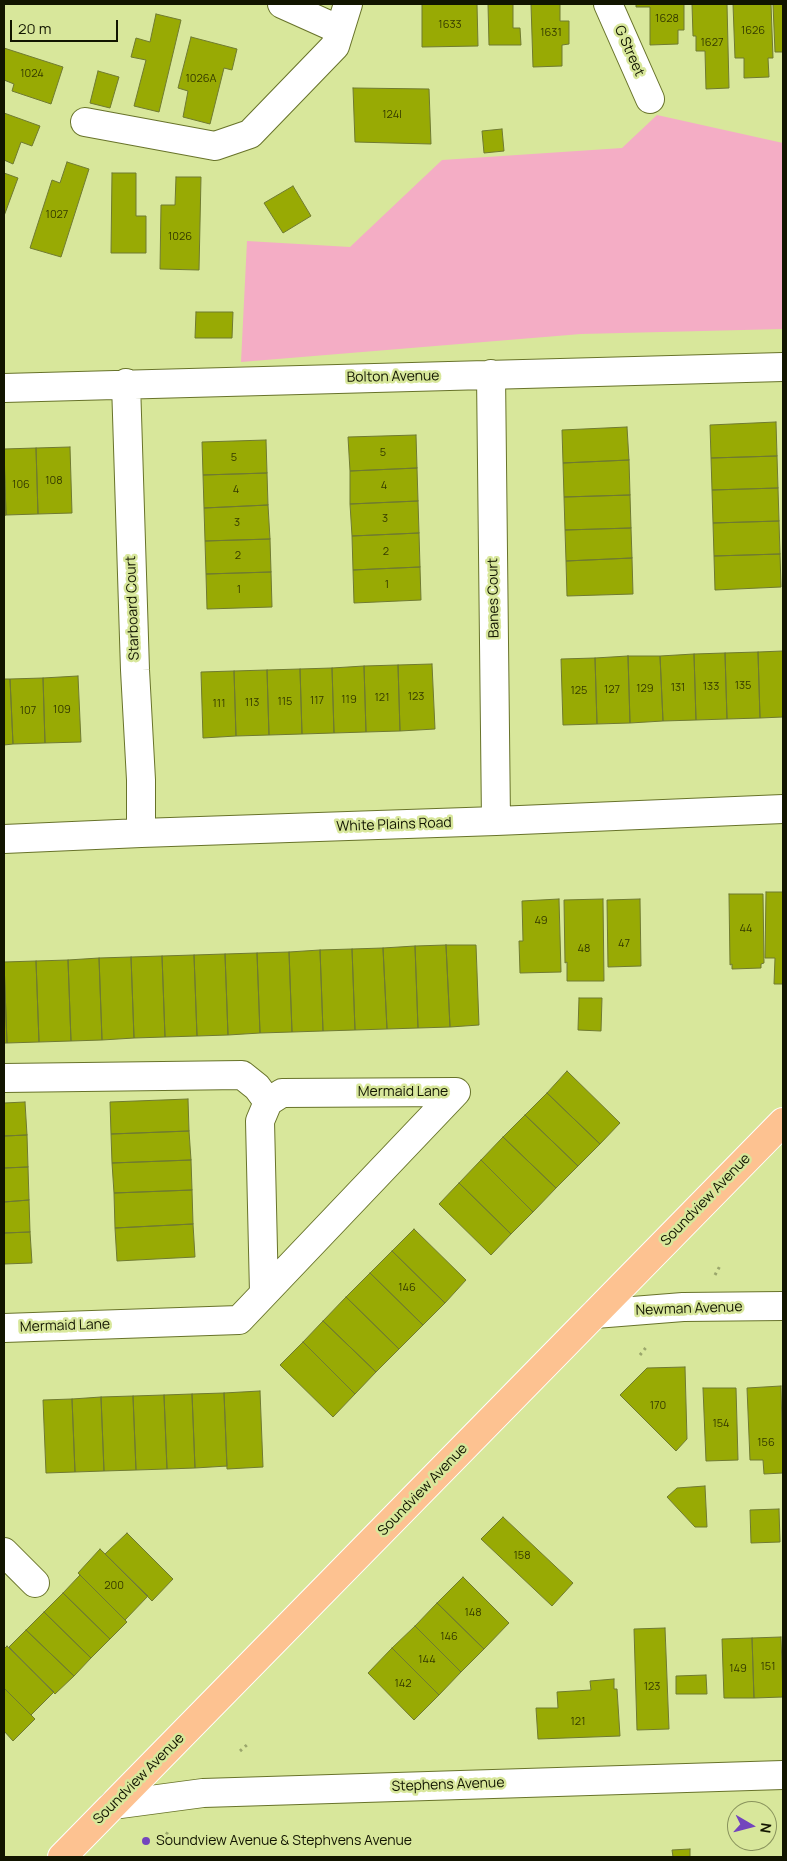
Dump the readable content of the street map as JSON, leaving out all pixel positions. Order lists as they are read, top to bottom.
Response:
{
  "streets": {
    "main road": ["Soundview Avenue"],
    "street": [
      "G Street",
      "Bolton Avenue",
      "Banes Court",
      "Starboard Court",
      "White Plains Road",
      "Mermaid Lane",
      "Newman Avenue",
      "Stephens Avenue"
    ]
  },
  "crossings": [
    ["Bolton Avenue", "Banes Court"],
    ["Bolton Avenue", "Starboard Court"],
    ["Banes Court", "White Plains Road"],
    ["Starboard Court", "White Plains Road"],
    ["Soundview Avenue", "Newman Avenue"],
    ["Soundview Avenue", "Stephens Avenue"]
  ],
  "places": ["Soundview Avenue & Stephvens Avenue"],
  "house_numbers": [
    "1628",
    "1633",
    "1626",
    "1631",
    "1627",
    "1024",
    "1026A",
    "124I",
    "1027",
    "1026",
    "5",
    "5",
    "108",
    "106",
    "4",
    "4",
    "3",
    "3",
    "2",
    "2",
    "1",
    "1",
    "135",
    "133",
    "131",
    "129",
    "127",
    "125",
    "123",
    "121",
    "119",
    "117",
    "115",
    "113",
    "111",
    "109",
    "107",
    "49",
    "44",
    "47",
    "48",
    "146",
    "170",
    "154",
    "156",
    "158",
    "200",
    "148",
    "146",
    "144",
    "151",
    "149",
    "142",
    "123",
    "121"
  ],
  "scale_bar": "20 m",
  "north": "right"
}
